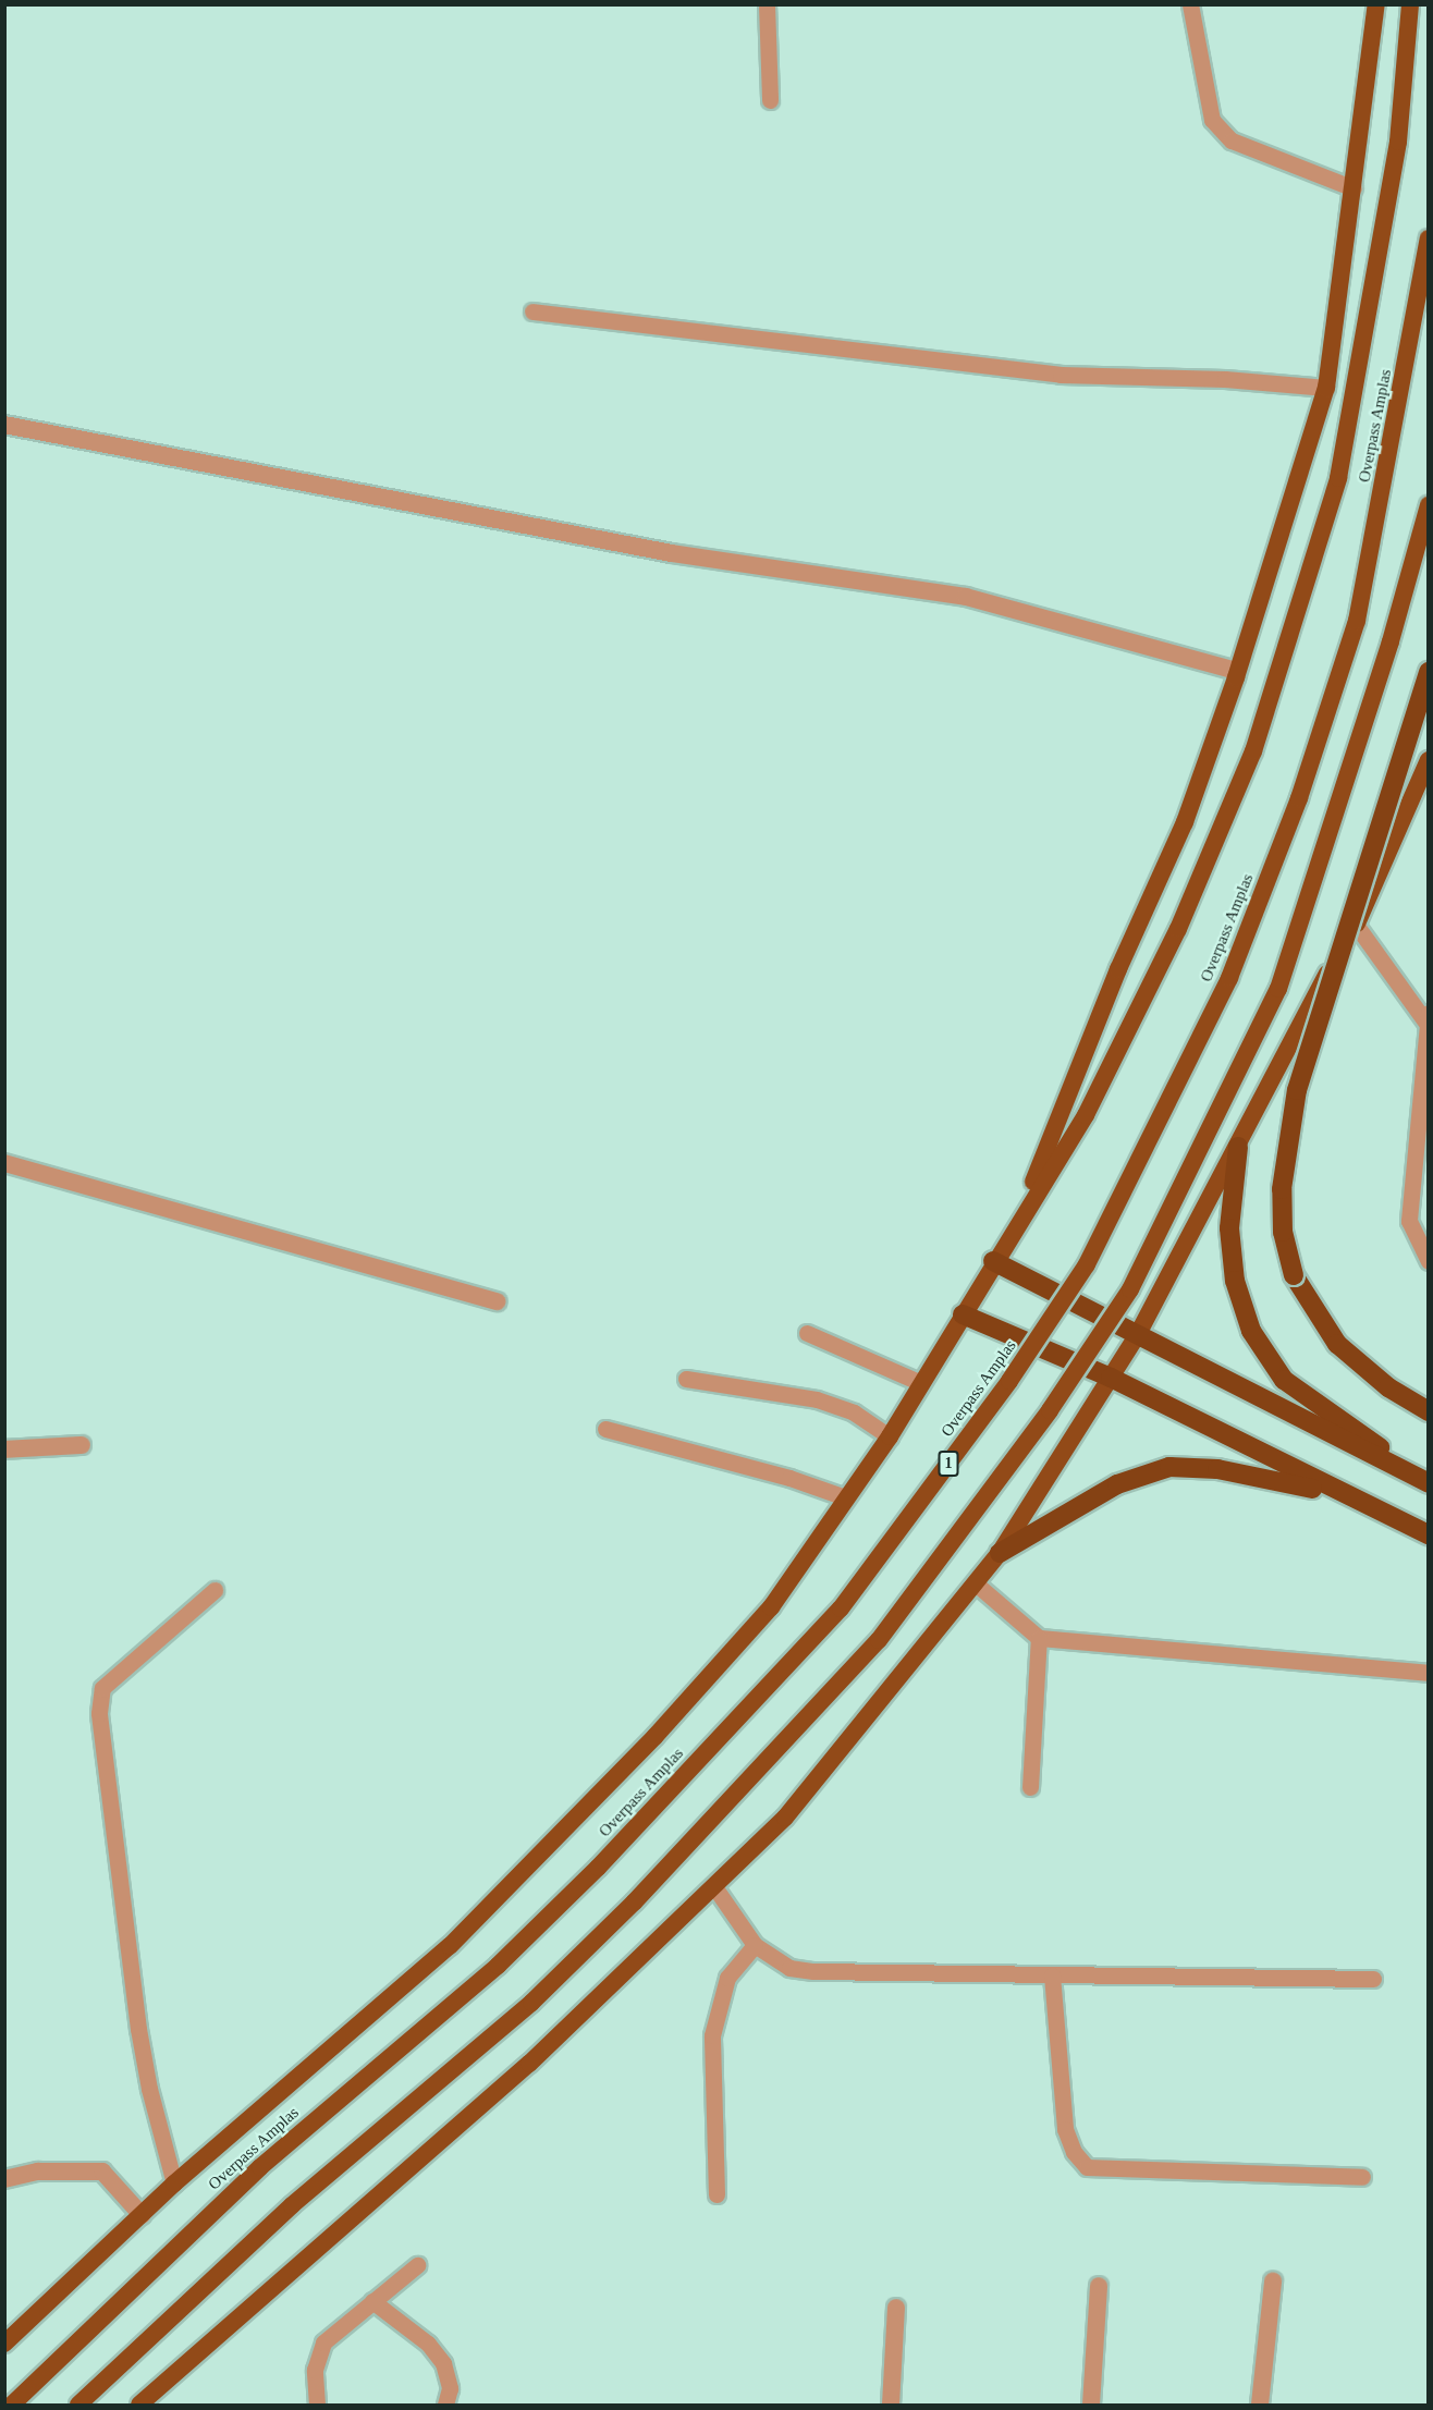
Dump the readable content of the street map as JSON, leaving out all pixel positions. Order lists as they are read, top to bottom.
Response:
{
  "streets": {
    "highway": ["Overpass Amplas", "1"]
  }
}
